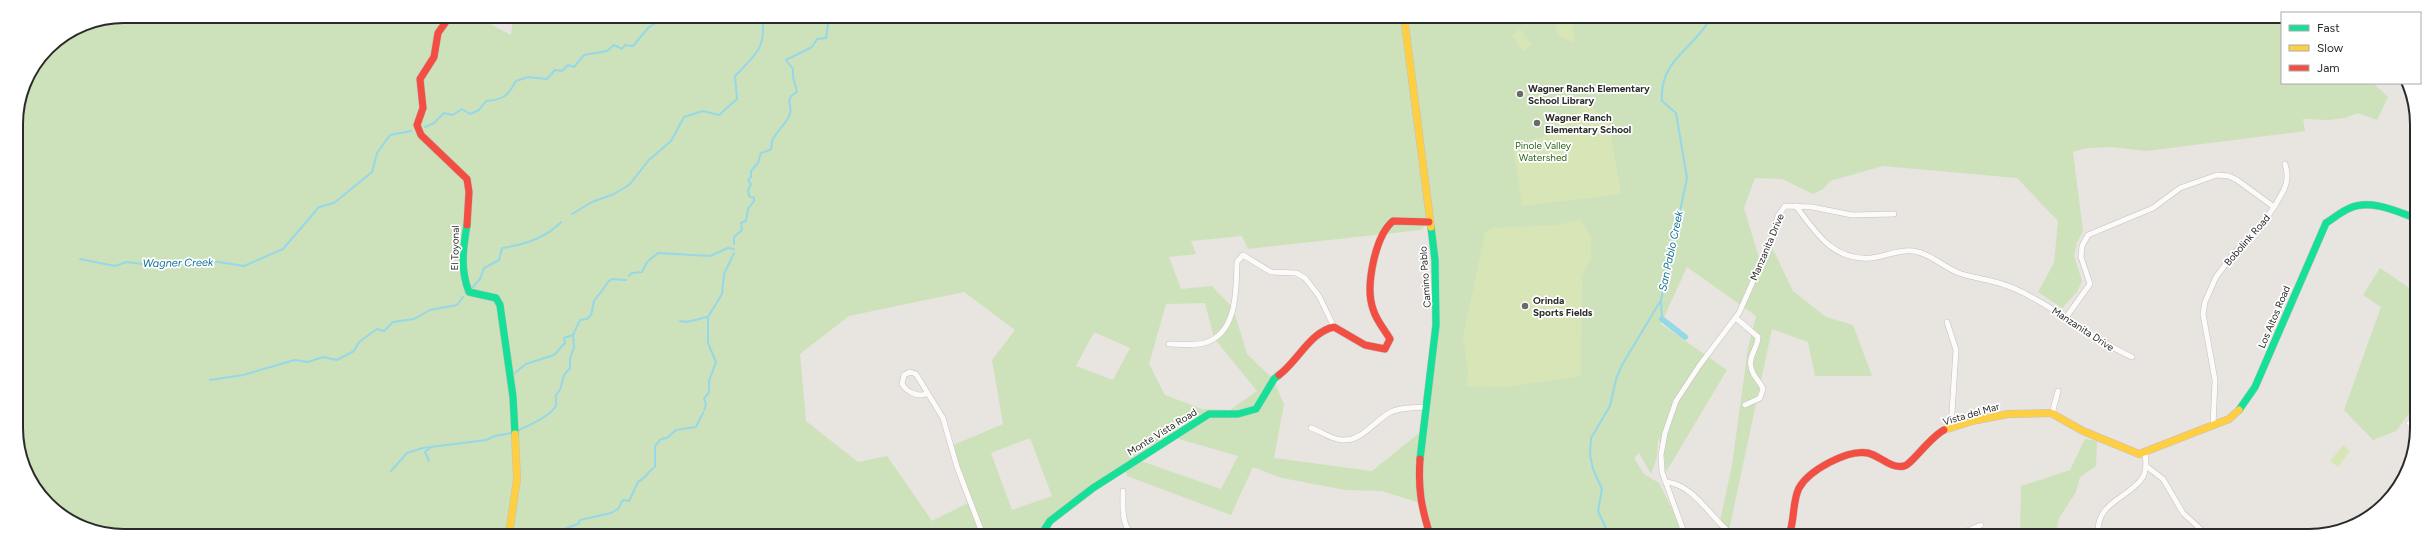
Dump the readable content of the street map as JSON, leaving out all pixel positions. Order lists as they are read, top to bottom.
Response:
{
  "streets": {
    "street": [
      "Bobolink Road",
      "Manzanita Drive",
      "El Toyonal",
      "Camino Pablo",
      "Los Altos Road",
      "Vista del Mar",
      "Monte Vista Road"
    ]
  },
  "crossings": [
    ["Bobolink Road", "Manzanita Drive"],
    ["Bobolink Road", "Los Altos Road"],
    ["Los Altos Road", "Vista del Mar"]
  ],
  "water": ["San Pablo Creek", "Wagner Creek"],
  "parks": ["Pinole Valley Watershed"],
  "places": ["Wagner Ranch Elementary School Library", "Wagner Ranch Elementary School", "Orinda Sports Fields"],
  "legend": ["Fast", "Slow", "Jam"]
}
